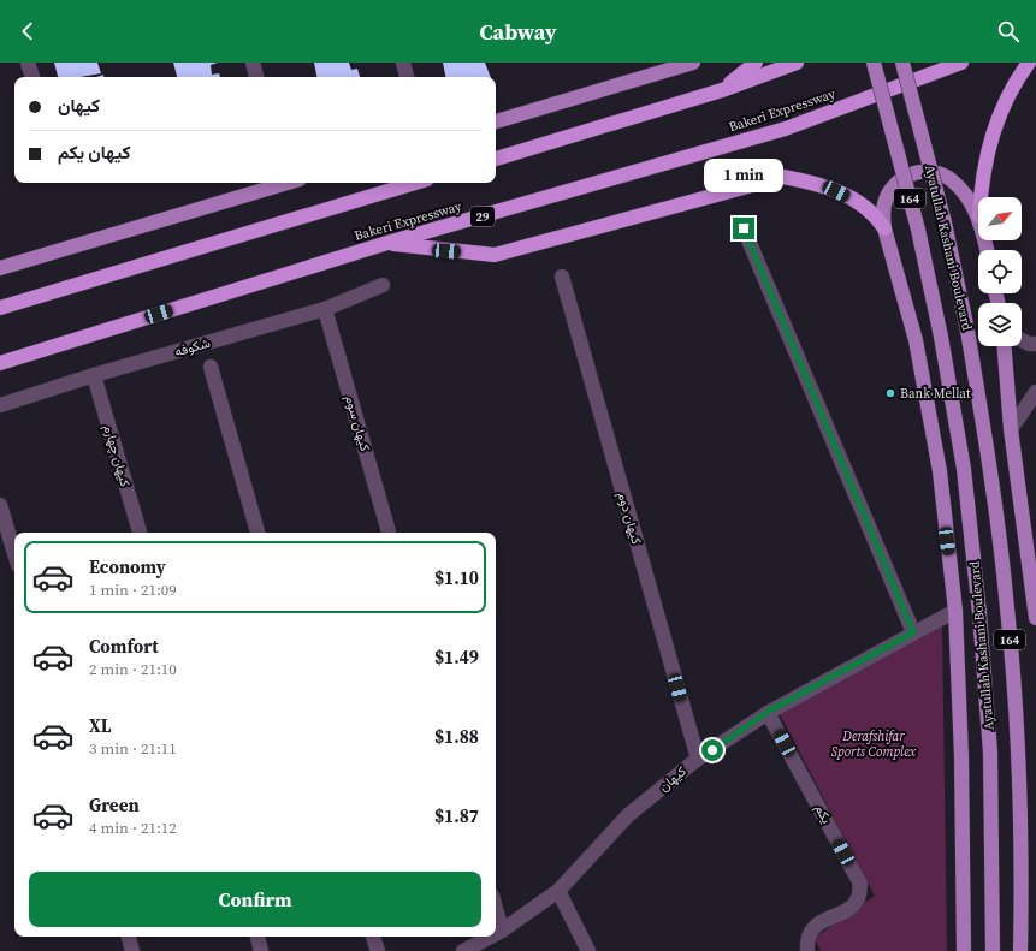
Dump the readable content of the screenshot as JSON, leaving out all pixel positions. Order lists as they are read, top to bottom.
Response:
{
  "streets": {
    "highway": ["Bakeri Expressway", "29"],
    "main road": ["164", "Ayatullah Kashani Boulevard"],
    "street": [
      "شکوفه",
      "کیهان سوم",
      "کیهان چهارم",
      "کیهان دوم",
      "کیهان",
      "یکم"
    ]
  },
  "crossings": [
    ["شکوفه", "کیهان سوم"],
    ["شکوفه", "کیهان چهارم"],
    ["کیهان دوم", "کیهان"],
    ["کیهان", "یکم"]
  ],
  "parks": ["Derafshifar Sports Complex"],
  "places": ["Bank Mellat"],
  "north": "top right",
  "page": {
    "header": "Cabway",
    "banner": ["کیهان", "کیهان یکم"],
    "bubble": "1 min",
    "list": [
      {
        "name": "Economy",
        "note": "1 min · 21:09",
        "value": "$1.10"
      },
      {
        "name": "Comfort",
        "note": "2 min · 21:10",
        "value": "$1.49"
      },
      {
        "name": "XL",
        "note": "3 min · 21:11",
        "value": "$1.88"
      },
      {
        "name": "Green",
        "note": "4 min · 21:12",
        "value": "$1.87"
      }
    ],
    "buttons": "Confirm"
  }
}
